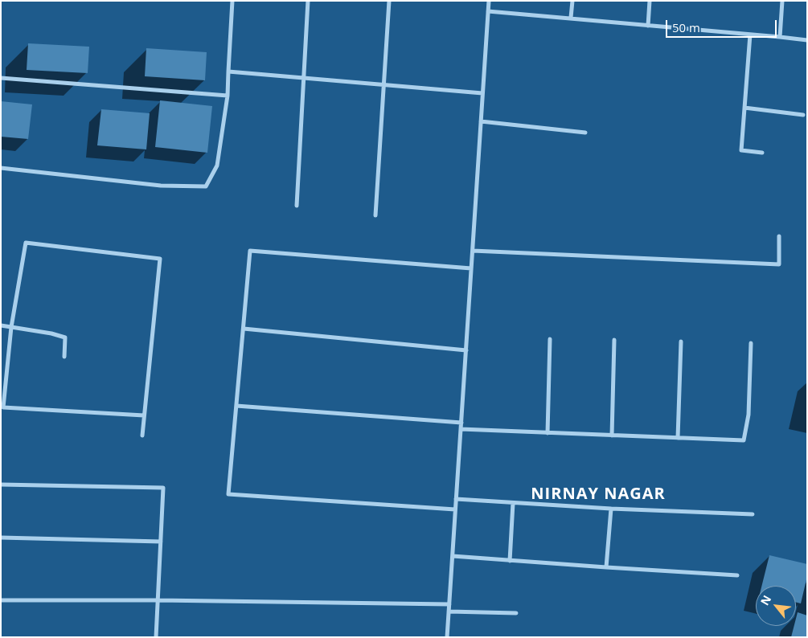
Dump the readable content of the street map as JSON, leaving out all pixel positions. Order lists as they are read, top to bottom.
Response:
{
  "districts": ["NIRNAY NAGAR"],
  "scale_bar": "50 m",
  "north": "top left"
}
